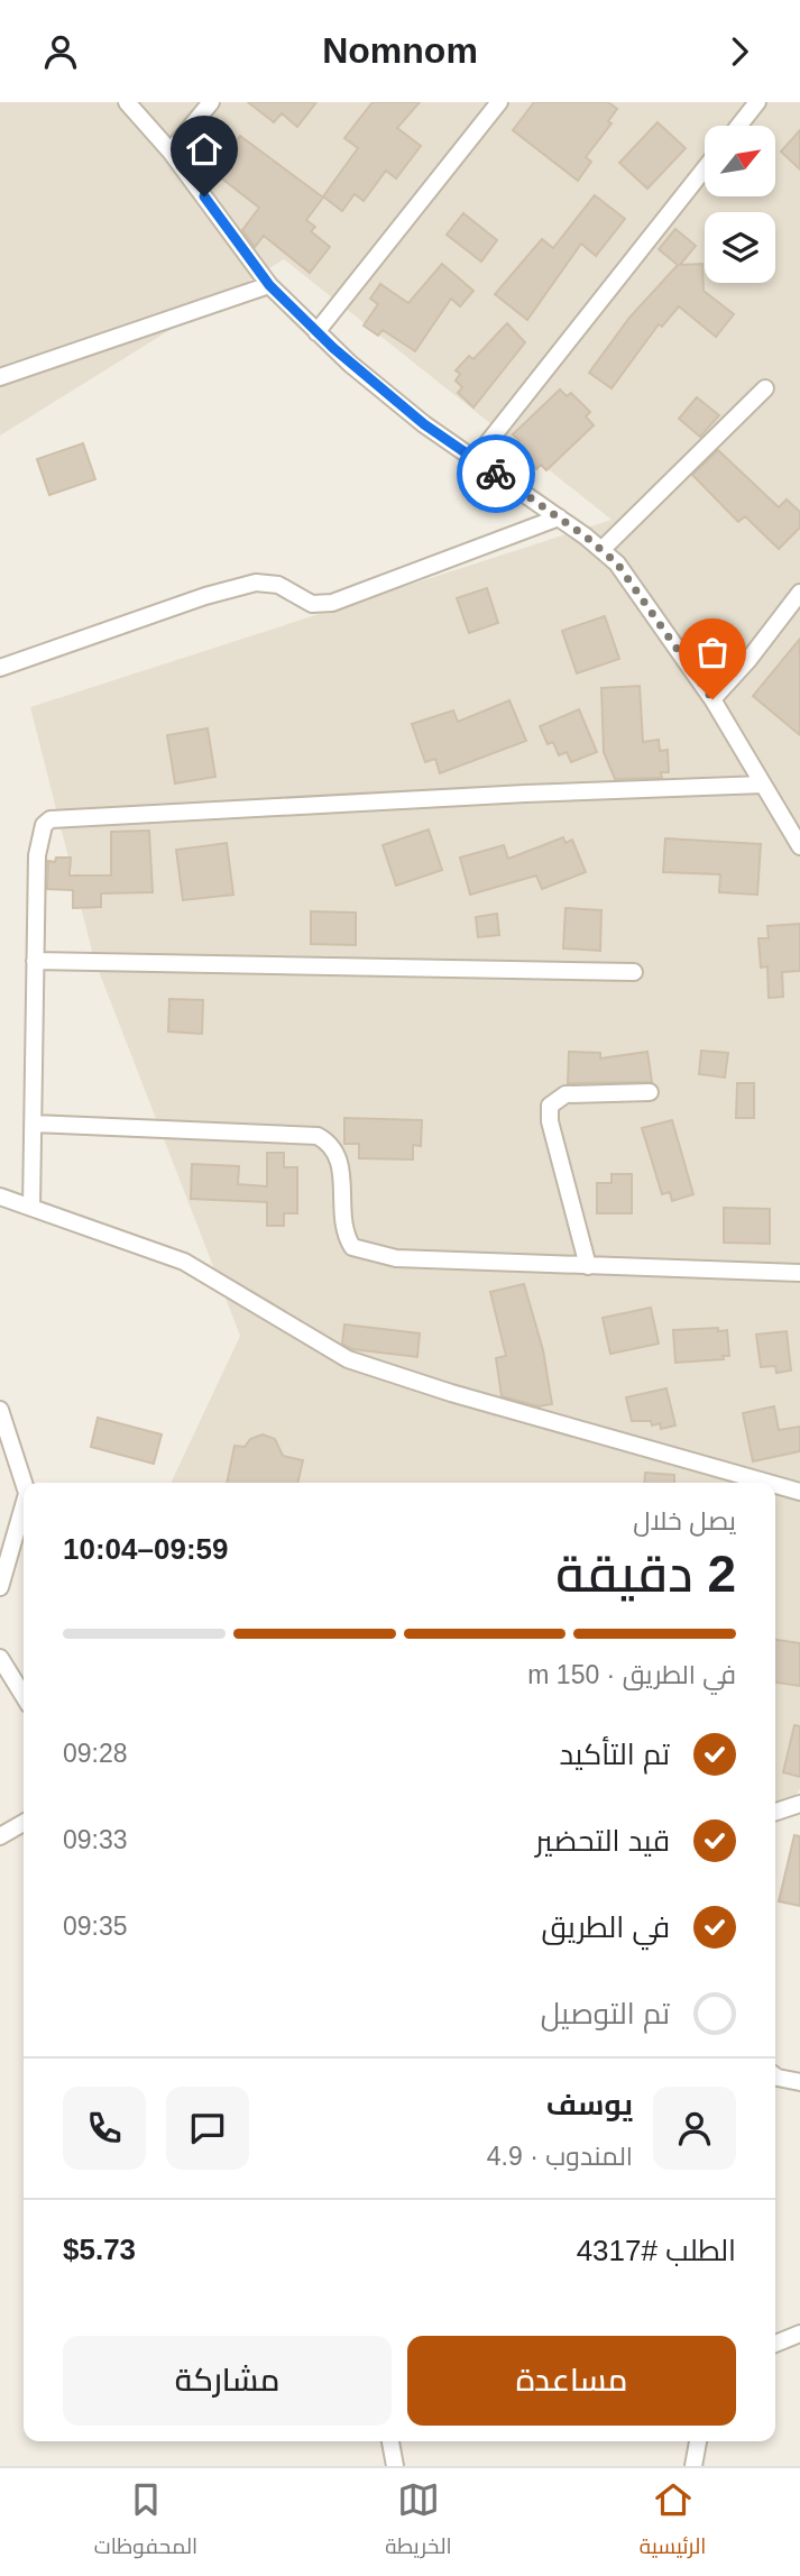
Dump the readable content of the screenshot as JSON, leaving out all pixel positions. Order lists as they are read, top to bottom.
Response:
{
  "north": "top right",
  "page": {
    "header": "Nomnom",
    "heading": ["2 دقيقة", "يصل خلال", "09:59–10:04"],
    "panel": [
      "يوسف",
      "المندوب · 4.9",
      "الطلب #4317",
      "$5.73"
    ],
    "bar": "في الطريق · 150 m",
    "list": [
      ["تم التأكيد", "09:28"],
      ["قيد التحضير", "09:33"],
      ["في الطريق", "09:35"],
      "تم التوصيل"
    ],
    "buttons": ["مساعدة", "مشاركة"],
    "tabs": ["الرئيسية", "الخريطة", "المحفوظات"]
  }
}
